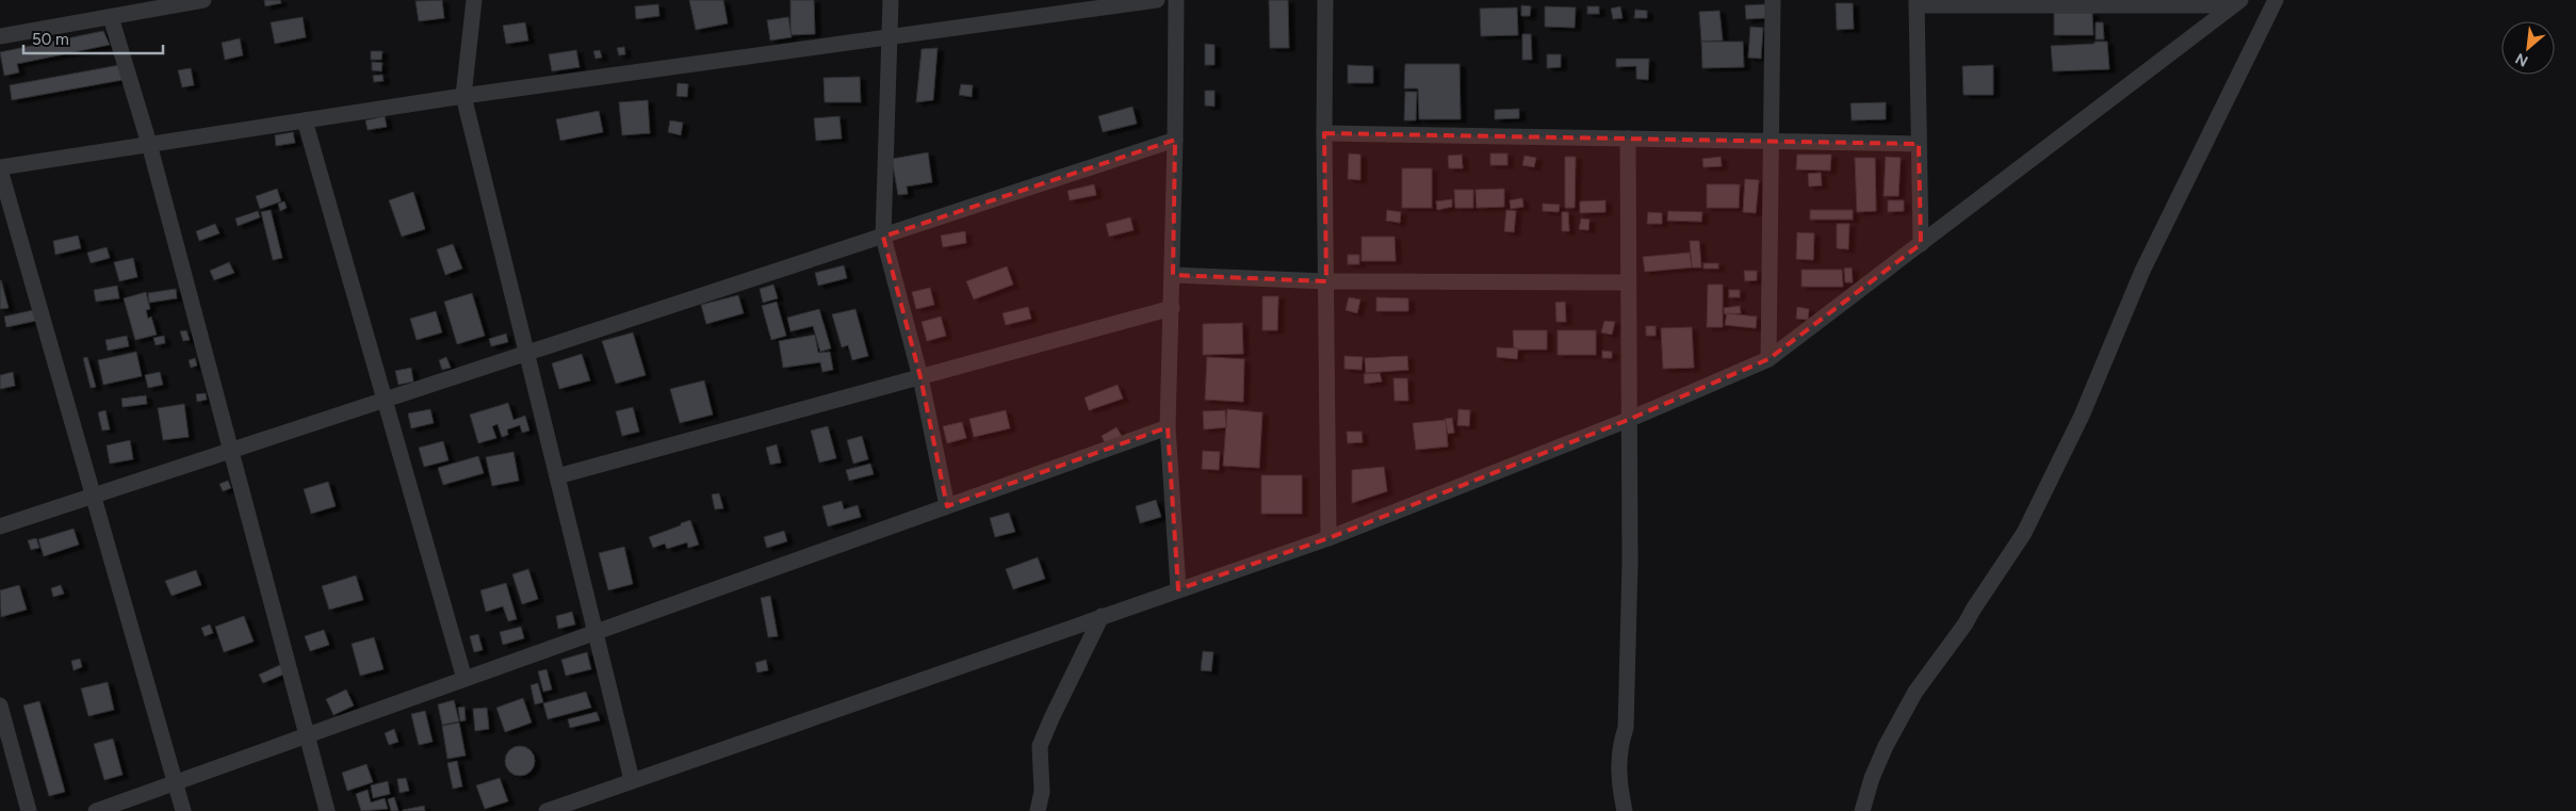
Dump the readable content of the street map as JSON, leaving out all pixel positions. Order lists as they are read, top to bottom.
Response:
{
  "scale_bar": "50 m",
  "north": "bottom left"
}
